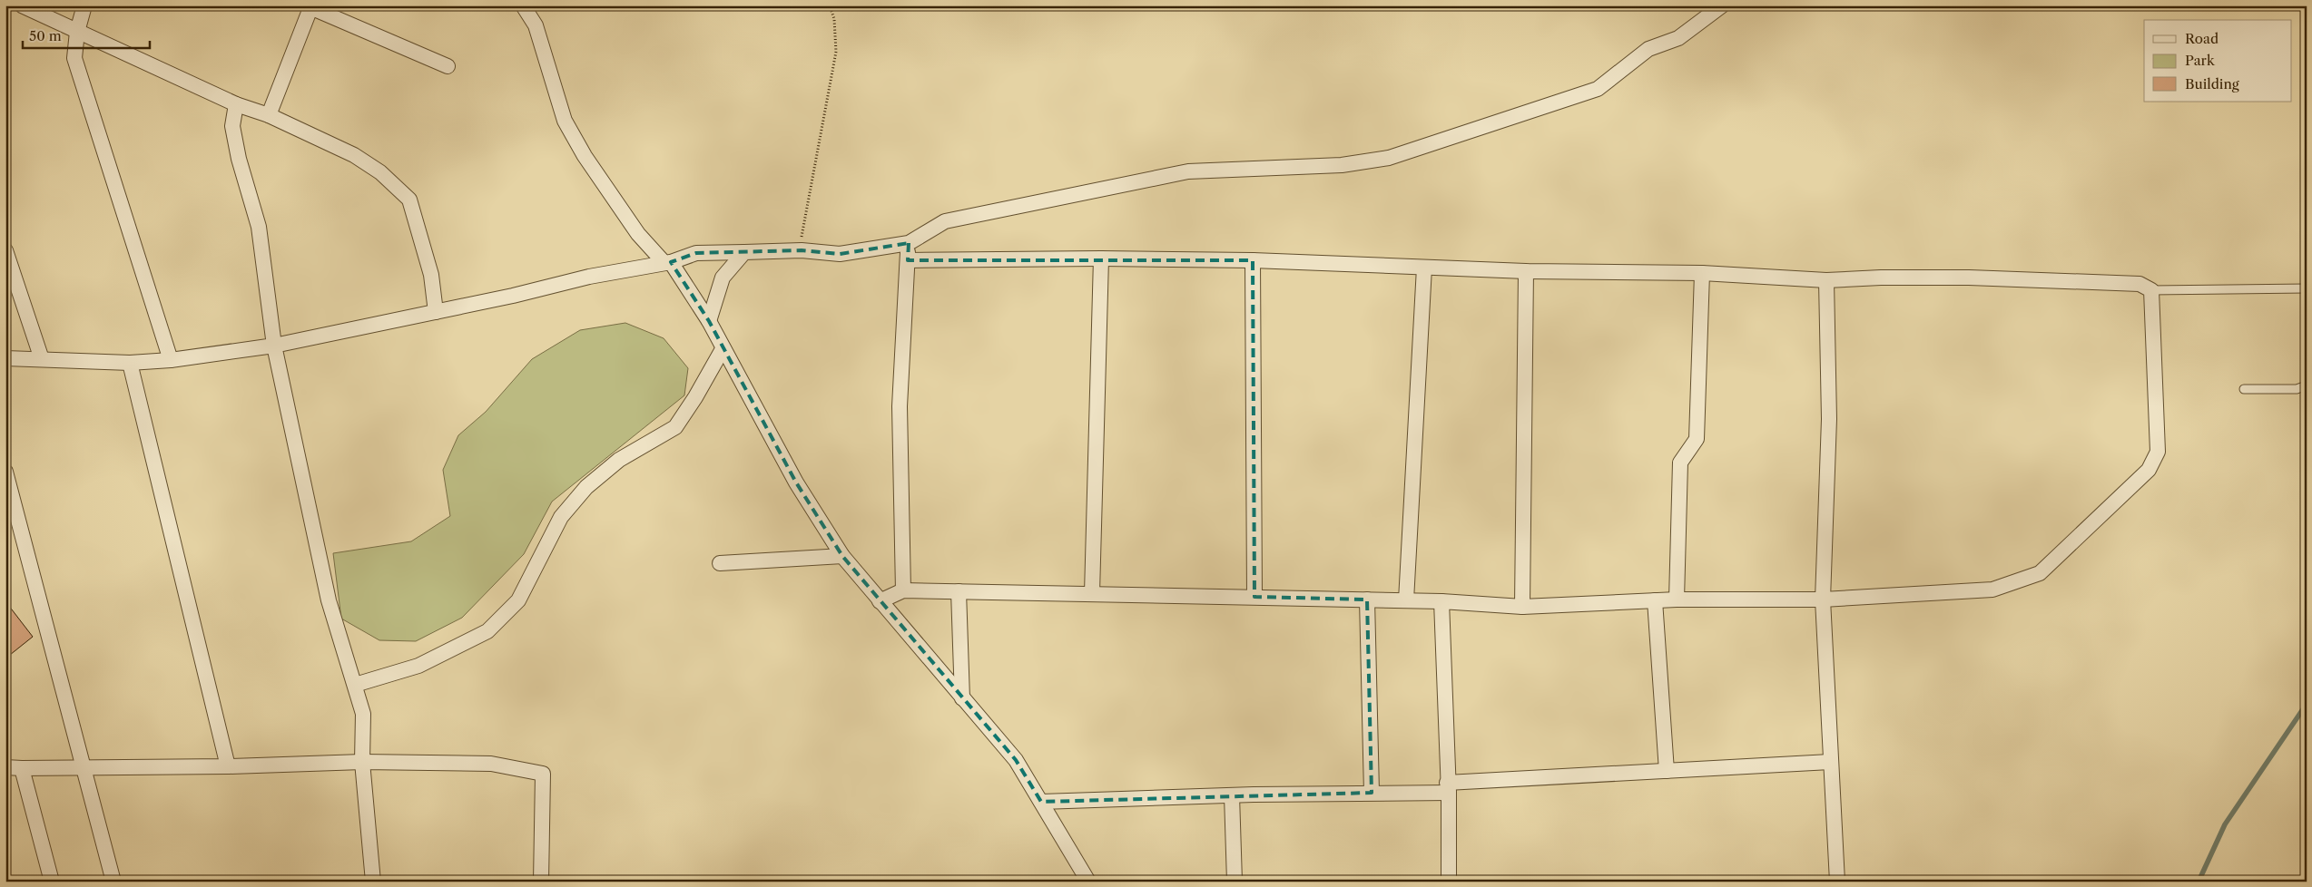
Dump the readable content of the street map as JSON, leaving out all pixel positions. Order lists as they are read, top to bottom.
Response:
{
  "legend": ["Road", "Park", "Building"],
  "scale_bar": "50 m"
}
